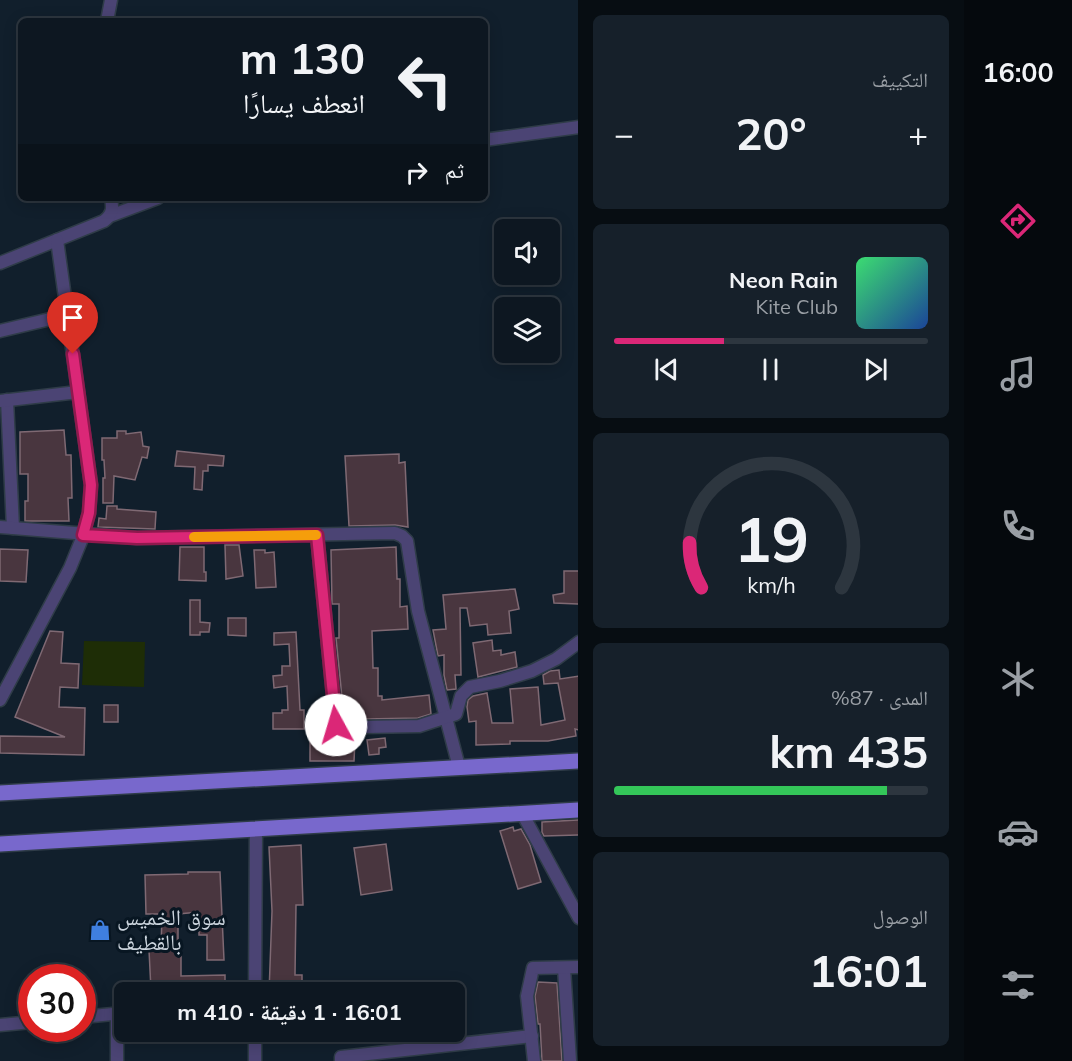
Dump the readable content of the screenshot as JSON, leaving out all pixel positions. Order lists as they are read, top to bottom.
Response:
{
  "places": {
    "shop": ["سوق الخميس بالقطيف"]
  },
  "page": {
    "tabs": "16:00",
    "tile": [
      "التكييف",
      ["المدى · 87%", "435 km"],
      ["الوصول", "16:01"]
    ],
    "turn": ["130 m", "انعطف يسارًا"],
    "heat": ["−", "20°", "+"],
    "then": "ثم",
    "song": ["Neon Rain", "Kite Club"],
    "limit": "30",
    "trip": "16:01 · 1 دقيقة · 410 m",
    "gauge": ["19", "km/h"]
  }
}
